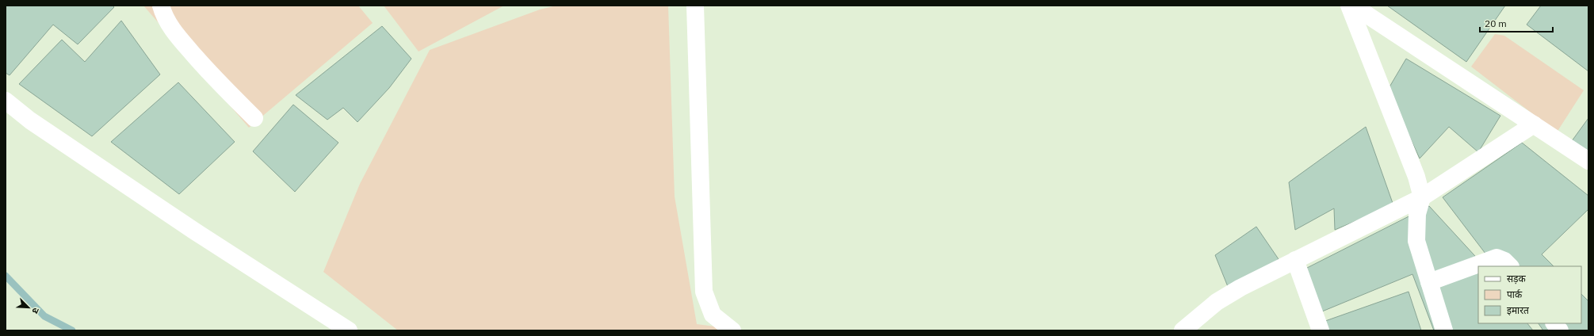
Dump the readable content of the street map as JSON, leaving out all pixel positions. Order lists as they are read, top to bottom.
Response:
{
  "legend": ["सड़क", "पार्क", "इमारत"],
  "scale_bar": "20 m",
  "north": "bottom right"
}
